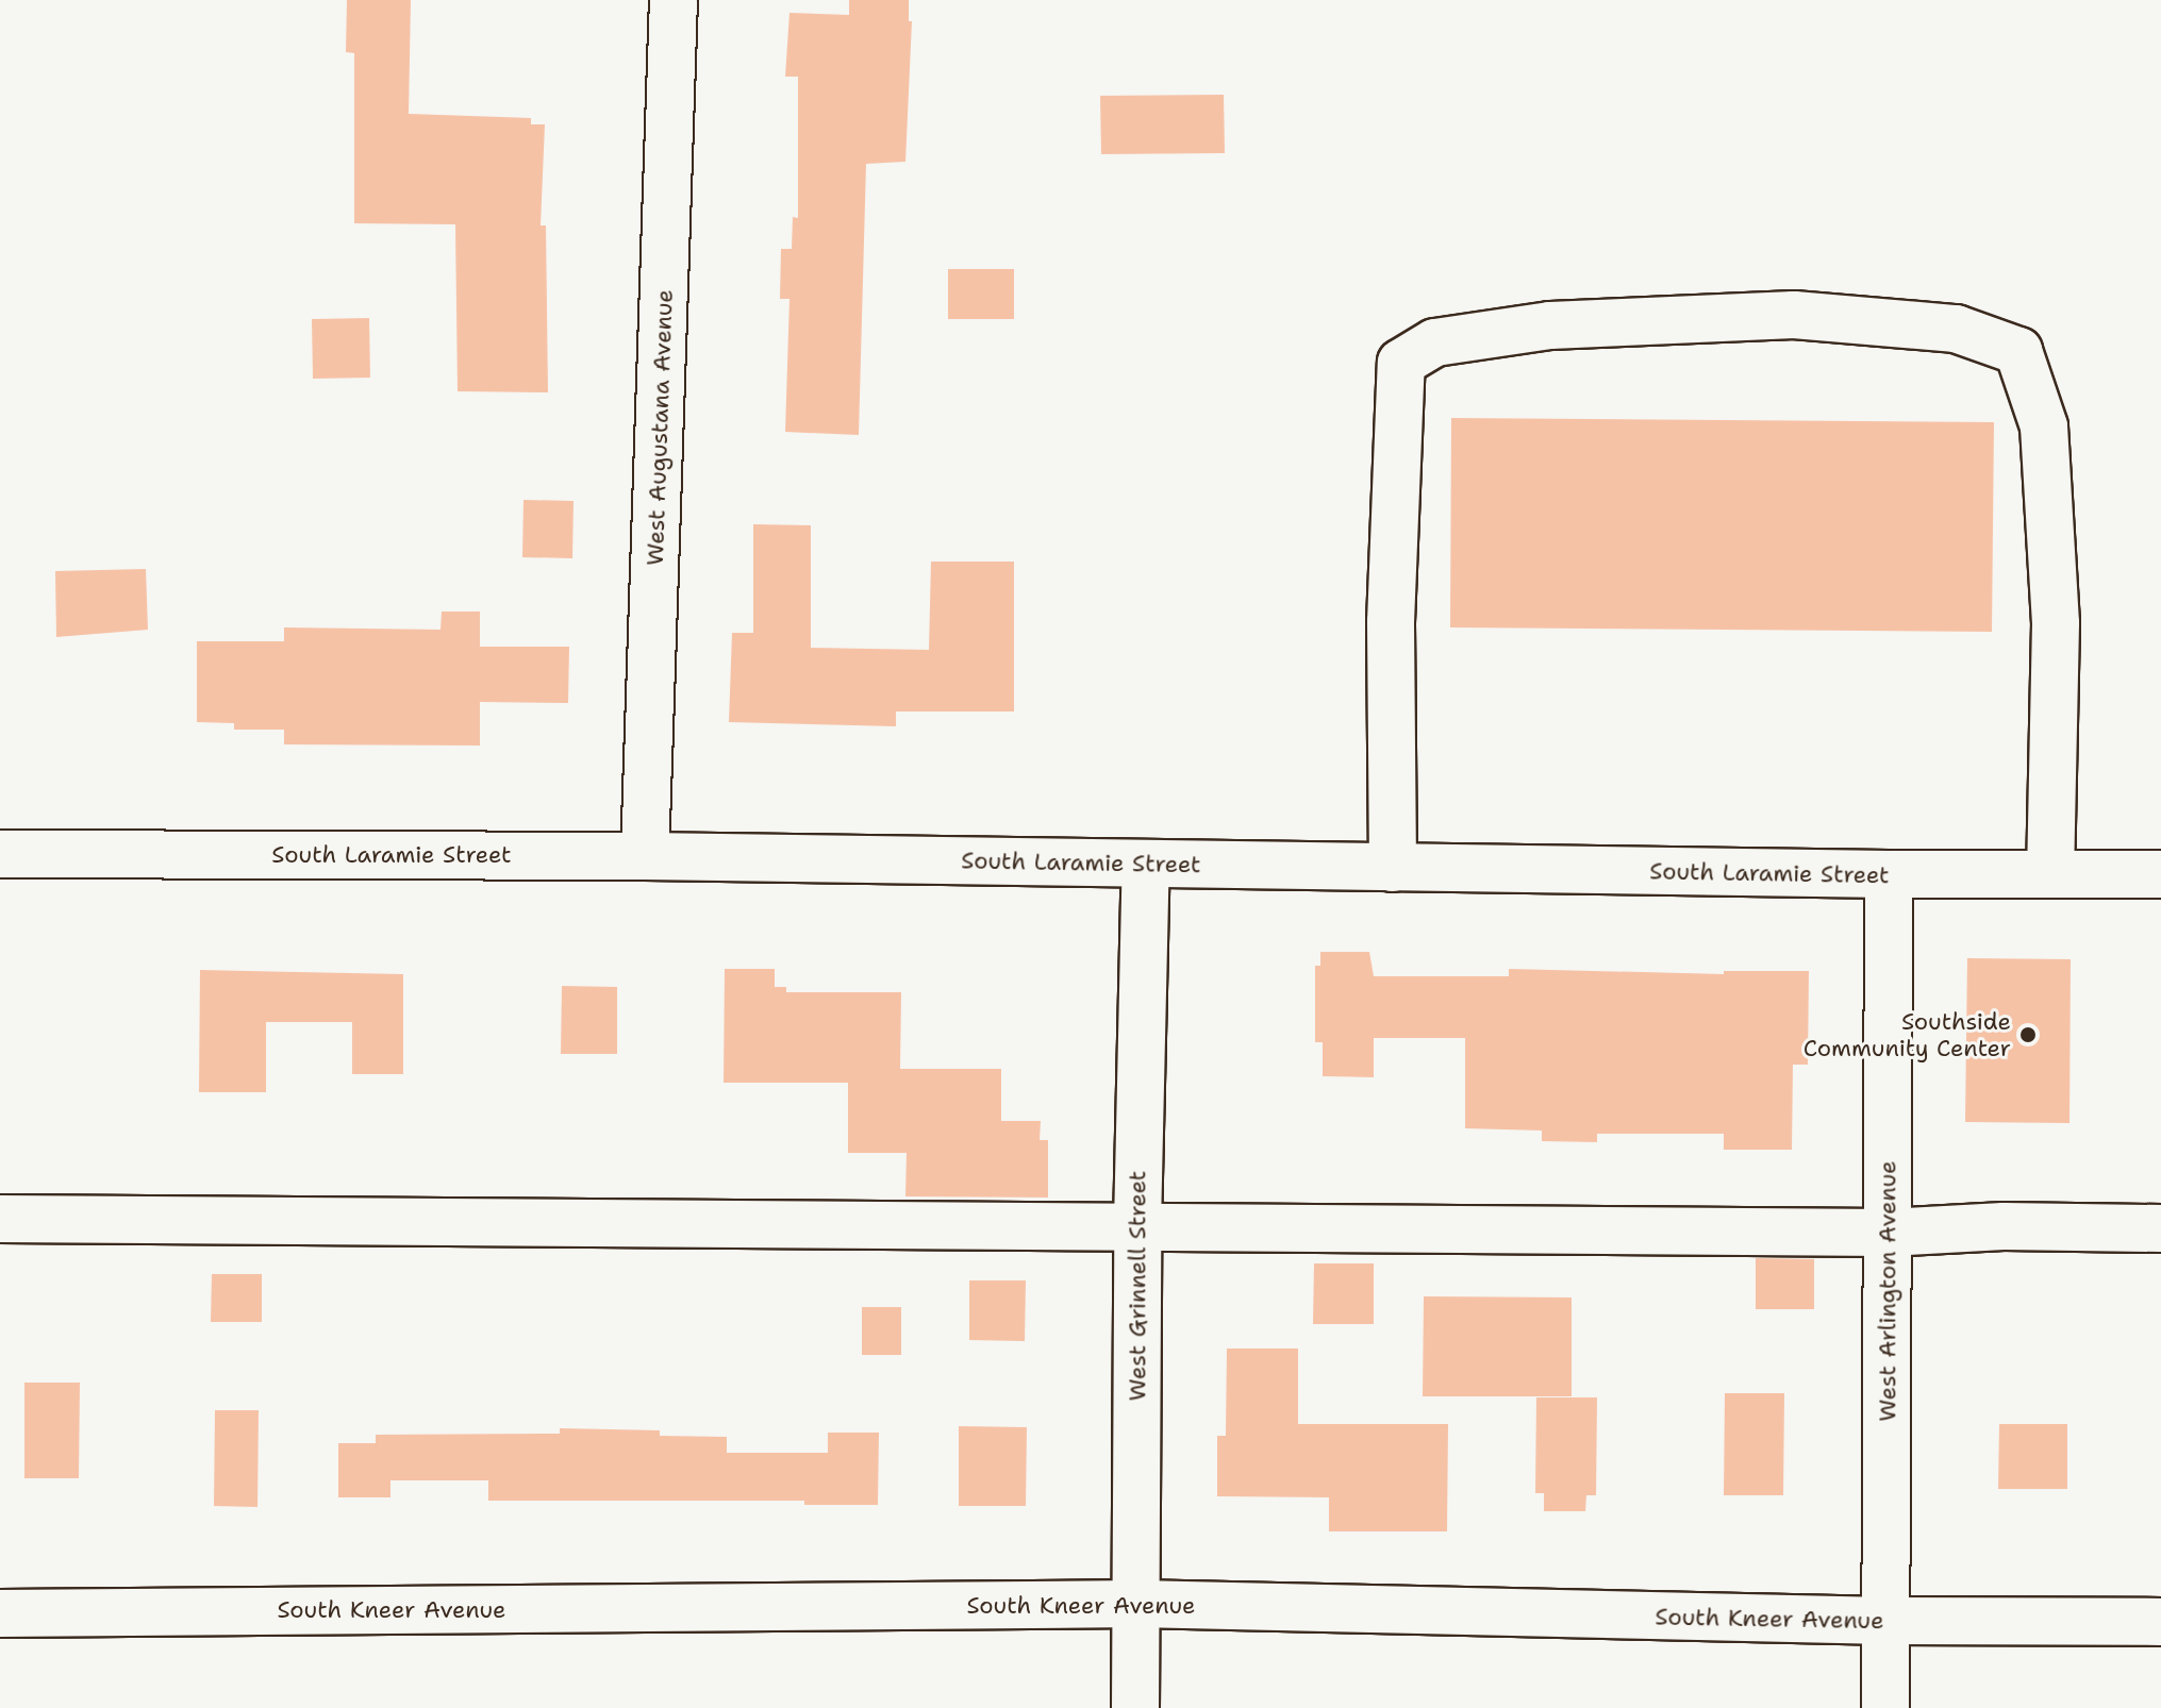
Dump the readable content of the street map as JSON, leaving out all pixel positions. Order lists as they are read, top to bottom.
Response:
{
  "streets": {
    "street": [
      "West Augustana Avenue",
      "South Laramie Street",
      "West Grinnell Street",
      "West Arlington Avenue",
      "South Kneer Avenue"
    ]
  },
  "crossings": [
    ["West Augustana Avenue", "South Laramie Street"],
    ["South Laramie Street", "West Grinnell Street"],
    ["South Laramie Street", "West Arlington Avenue"],
    ["West Grinnell Street", "South Kneer Avenue"],
    ["West Arlington Avenue", "South Kneer Avenue"]
  ],
  "places": ["Southside Community Center"]
}
